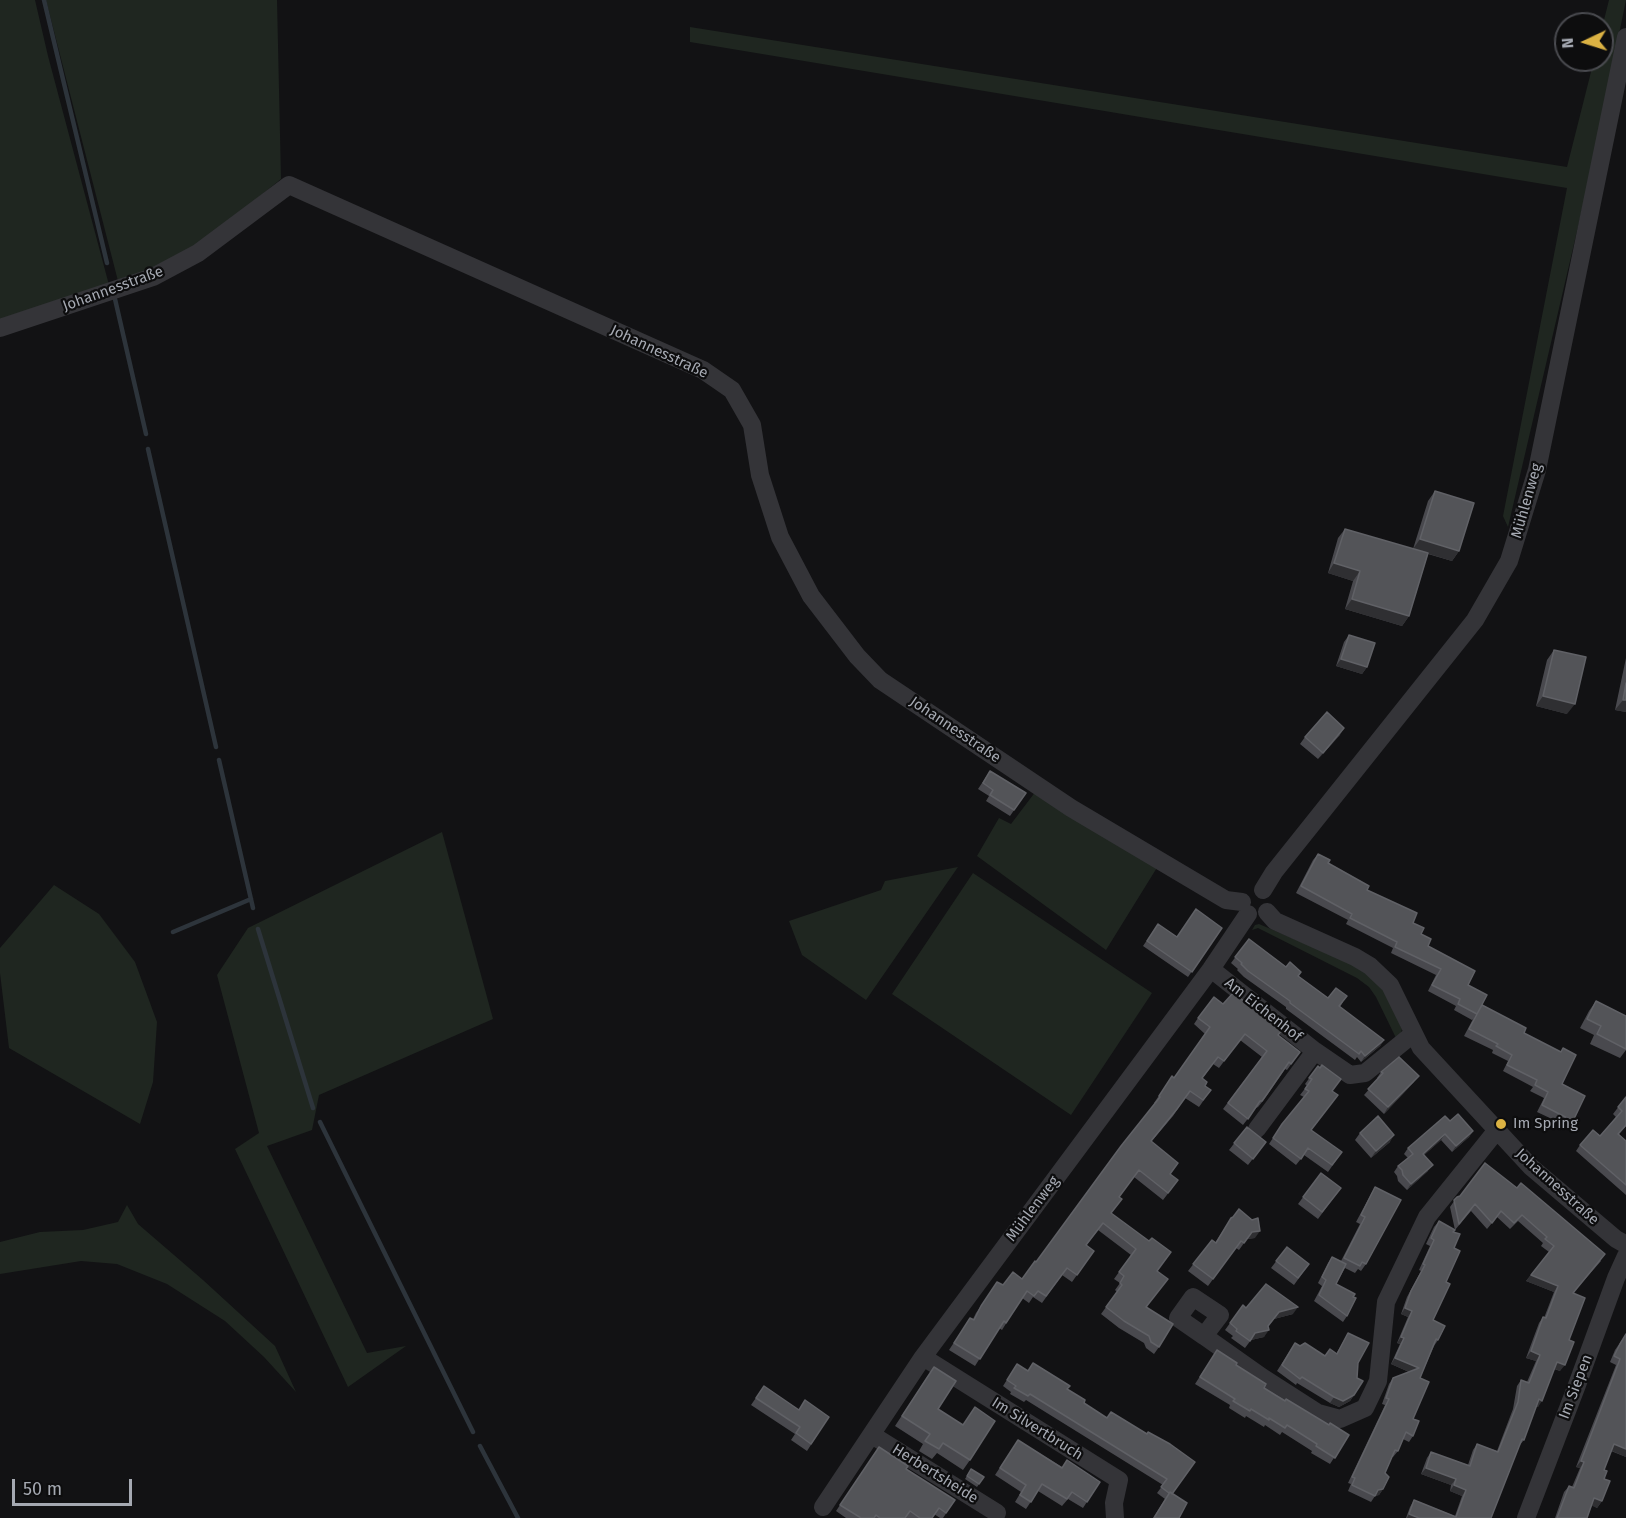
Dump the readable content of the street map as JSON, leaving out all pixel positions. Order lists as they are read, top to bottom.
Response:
{
  "streets": {
    "street": [
      "Johannesstraße",
      "Mühlenweg",
      "Am Eichenhof",
      "Im Siepen",
      "Im Silvertbruch",
      "Herbertsheide"
    ]
  },
  "crossings": [
    ["Johannesstraße", "Mühlenweg"],
    ["Johannesstraße", "Am Eichenhof"],
    ["Johannesstraße", "Im Siepen"],
    ["Mühlenweg", "Am Eichenhof"],
    ["Mühlenweg", "Im Silvertbruch"],
    ["Mühlenweg", "Herbertsheide"]
  ],
  "places": ["Im Spring"],
  "scale_bar": "50 m",
  "north": "left"
}
